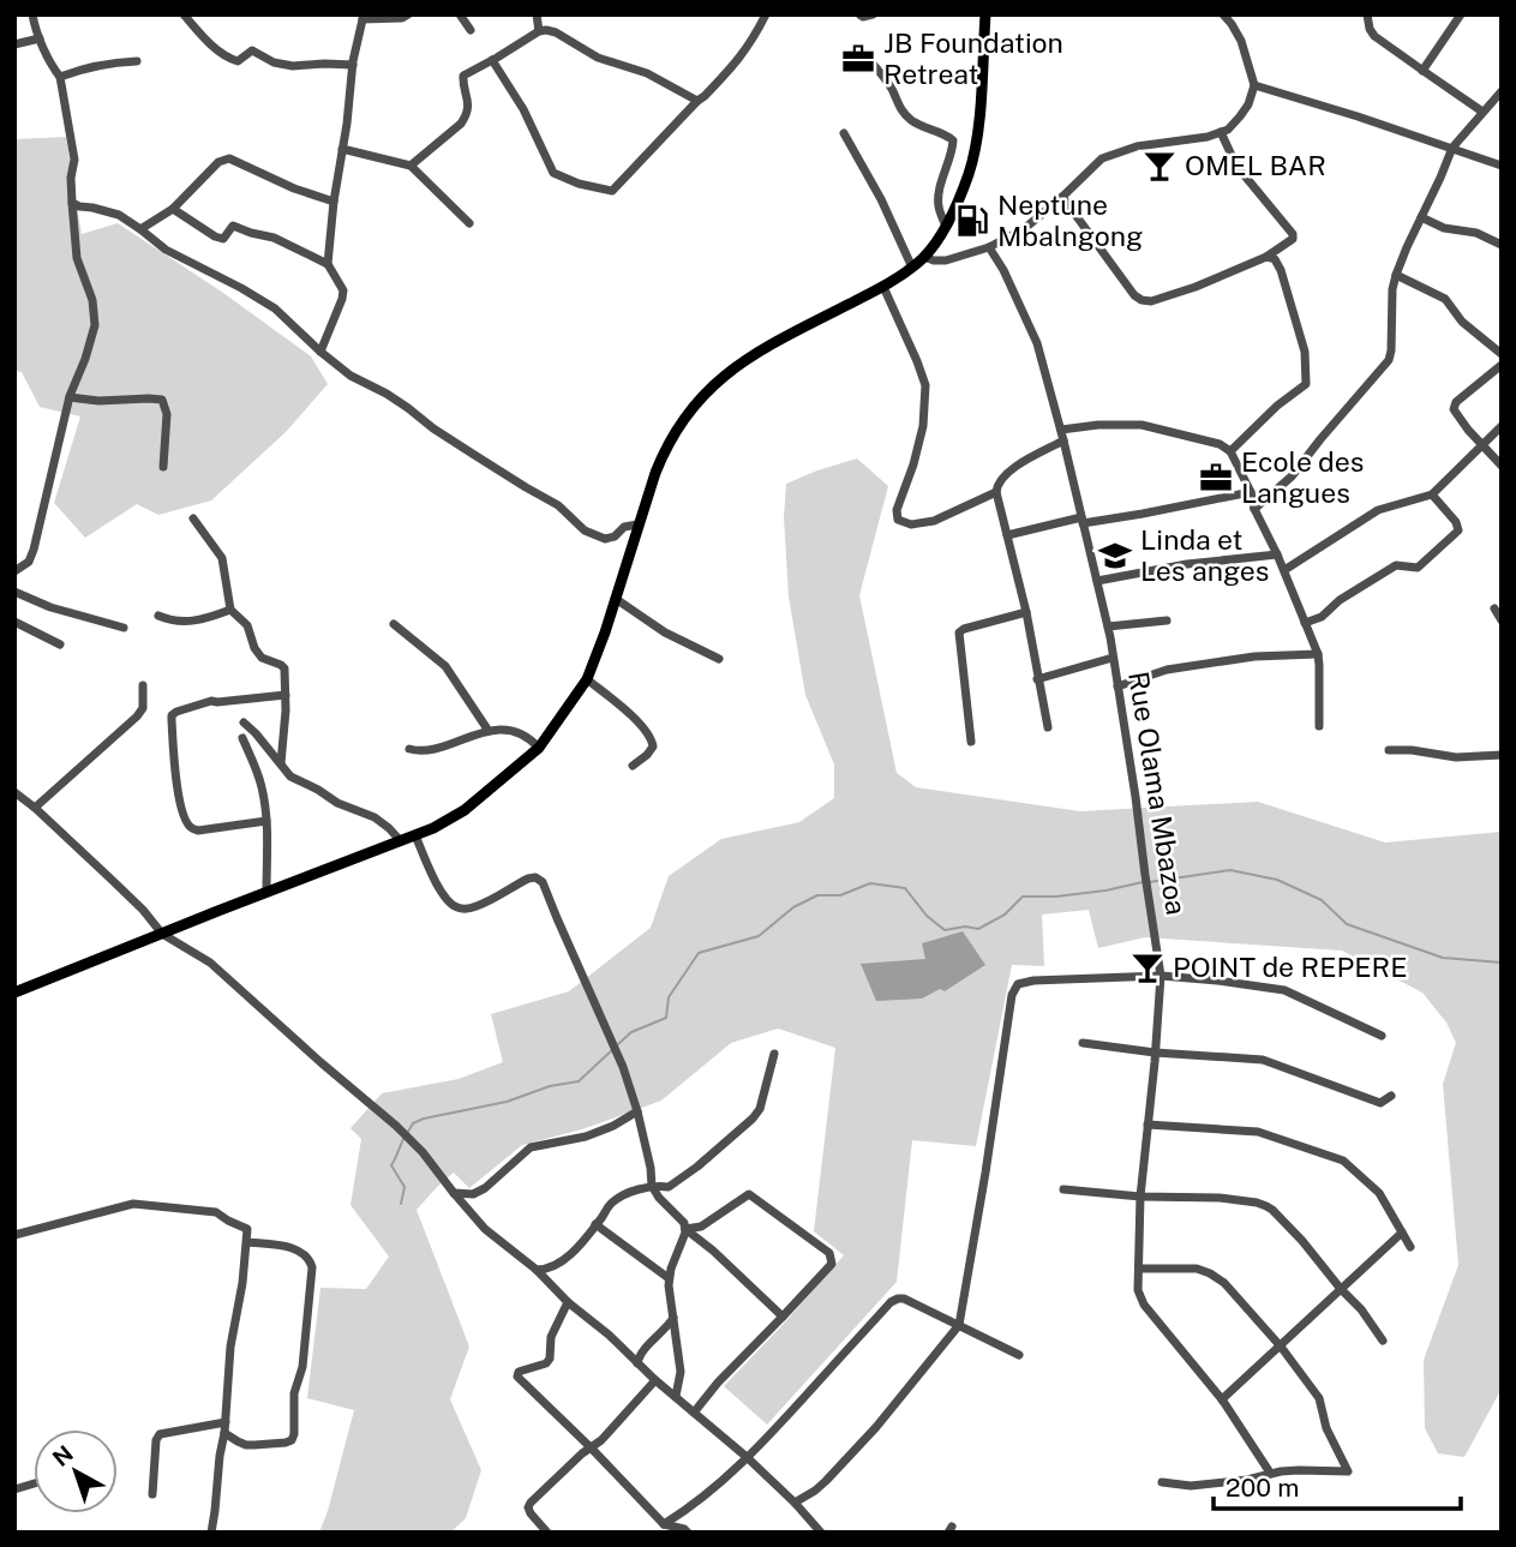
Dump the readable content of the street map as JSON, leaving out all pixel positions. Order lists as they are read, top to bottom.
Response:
{
  "streets": {
    "street": ["Rue Olama Mbazoa"]
  },
  "places": {
    "office": ["JB Foundation Retreat", "Ecole des Langues"],
    "bar": ["OMEL BAR", "POINT de REPERE"],
    "fuel station": ["Neptune Mbalngong"],
    "school or university": ["Linda et Les anges"]
  },
  "scale_bar": "200 m",
  "north": "top left"
}
